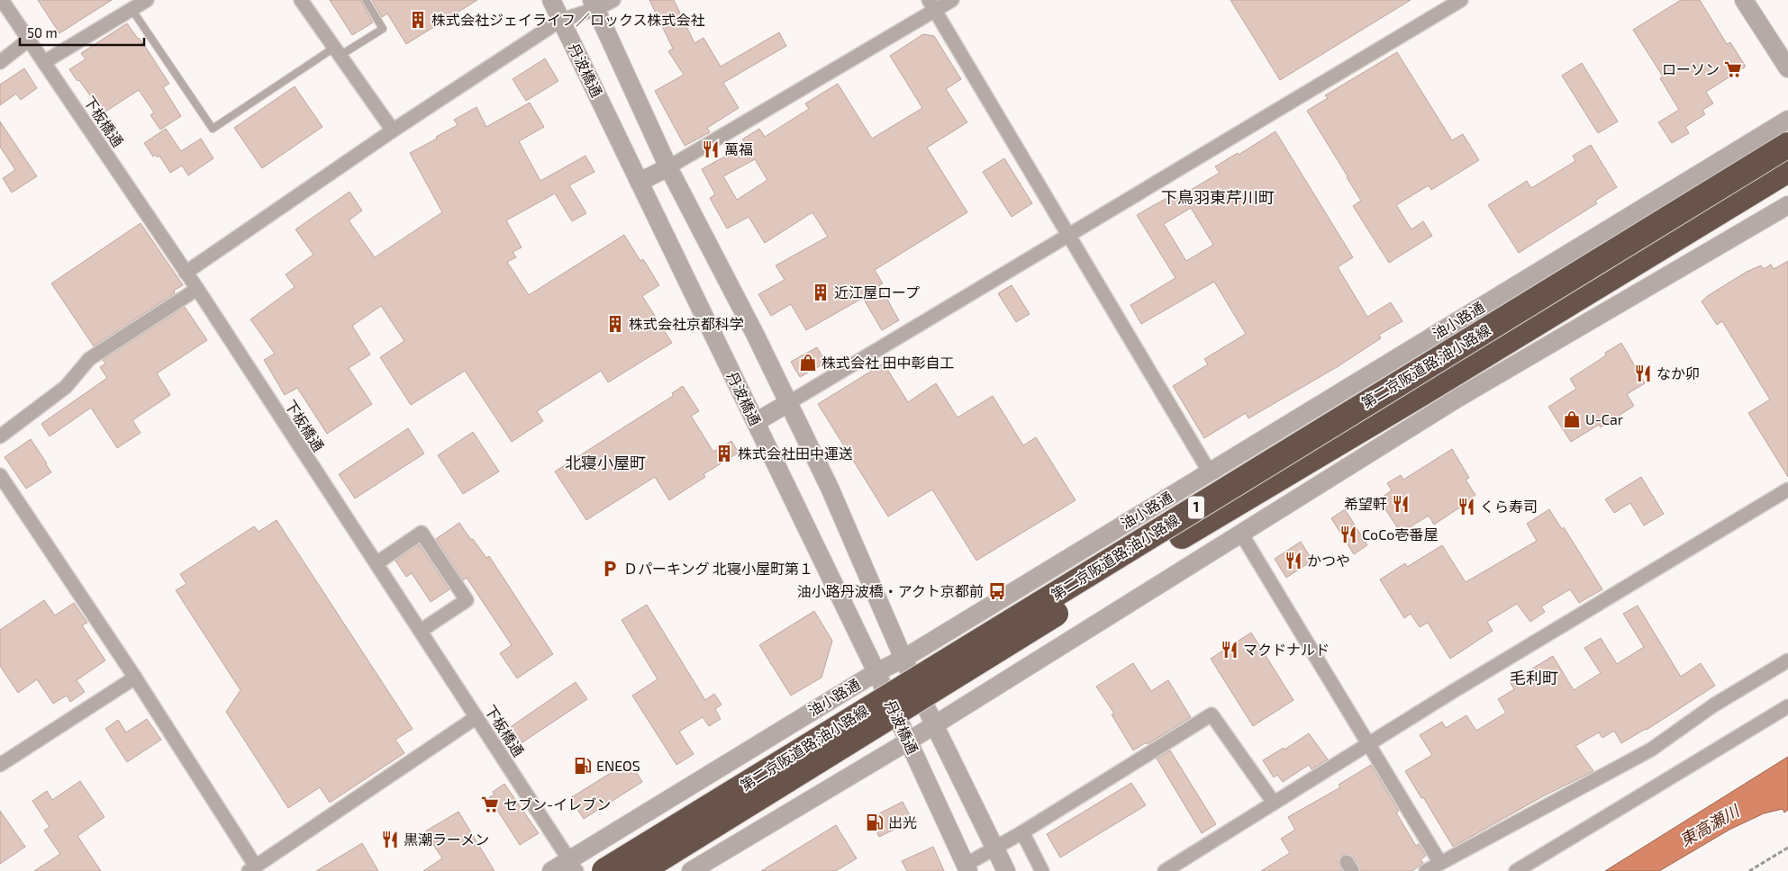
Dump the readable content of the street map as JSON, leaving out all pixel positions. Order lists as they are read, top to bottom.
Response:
{
  "streets": {
    "highway": ["第二京阪道路;油小路線", "1"],
    "street": ["丹波橋通", "下板橋通", "油小路通"]
  },
  "crossings": [
    ["丹波橋通", "油小路通"],
    ["下板橋通", "油小路通"]
  ],
  "districts": ["下鳥羽東芹川町", "北寝小屋町", "毛利町"],
  "water": ["東高瀬川"],
  "places": {
    "building": [
      "株式会社ジェイライフ／ロックス株式会社",
      "近江屋ロープ",
      "株式会社京都科学",
      "株式会社田中運送"
    ],
    "supermarket": ["ローソン", "セブン-イレブン"],
    "restaurant": [
      "萬福",
      "なか卯",
      "希望軒",
      "くら寿司",
      "CoCo壱番屋",
      "かつや",
      "マクドナルド",
      "黒潮ラーメン"
    ],
    "shop": ["株式会社 田中彰自工", "U-Car"],
    "parking": ["Ｄパーキング 北寝小屋町第１"],
    "bus stop": ["油小路丹波橋・アクト京都前"],
    "fuel station": ["ENEOS", "出光"]
  },
  "scale_bar": "50 m"
}
